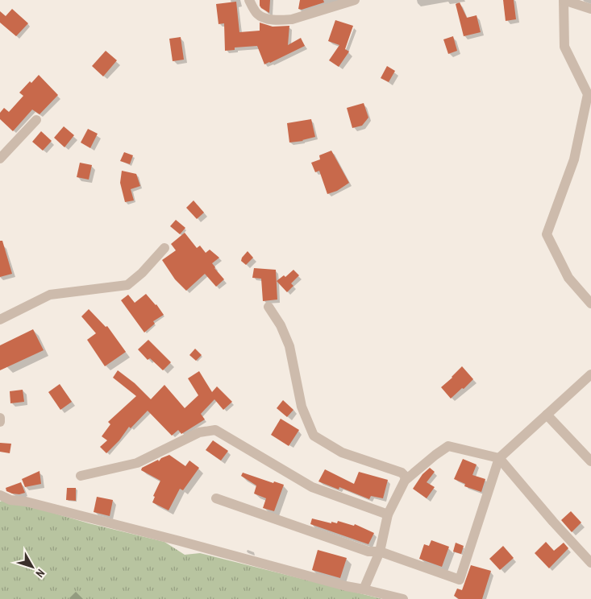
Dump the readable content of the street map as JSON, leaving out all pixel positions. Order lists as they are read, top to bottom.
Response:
{
  "north": "bottom right"
}
